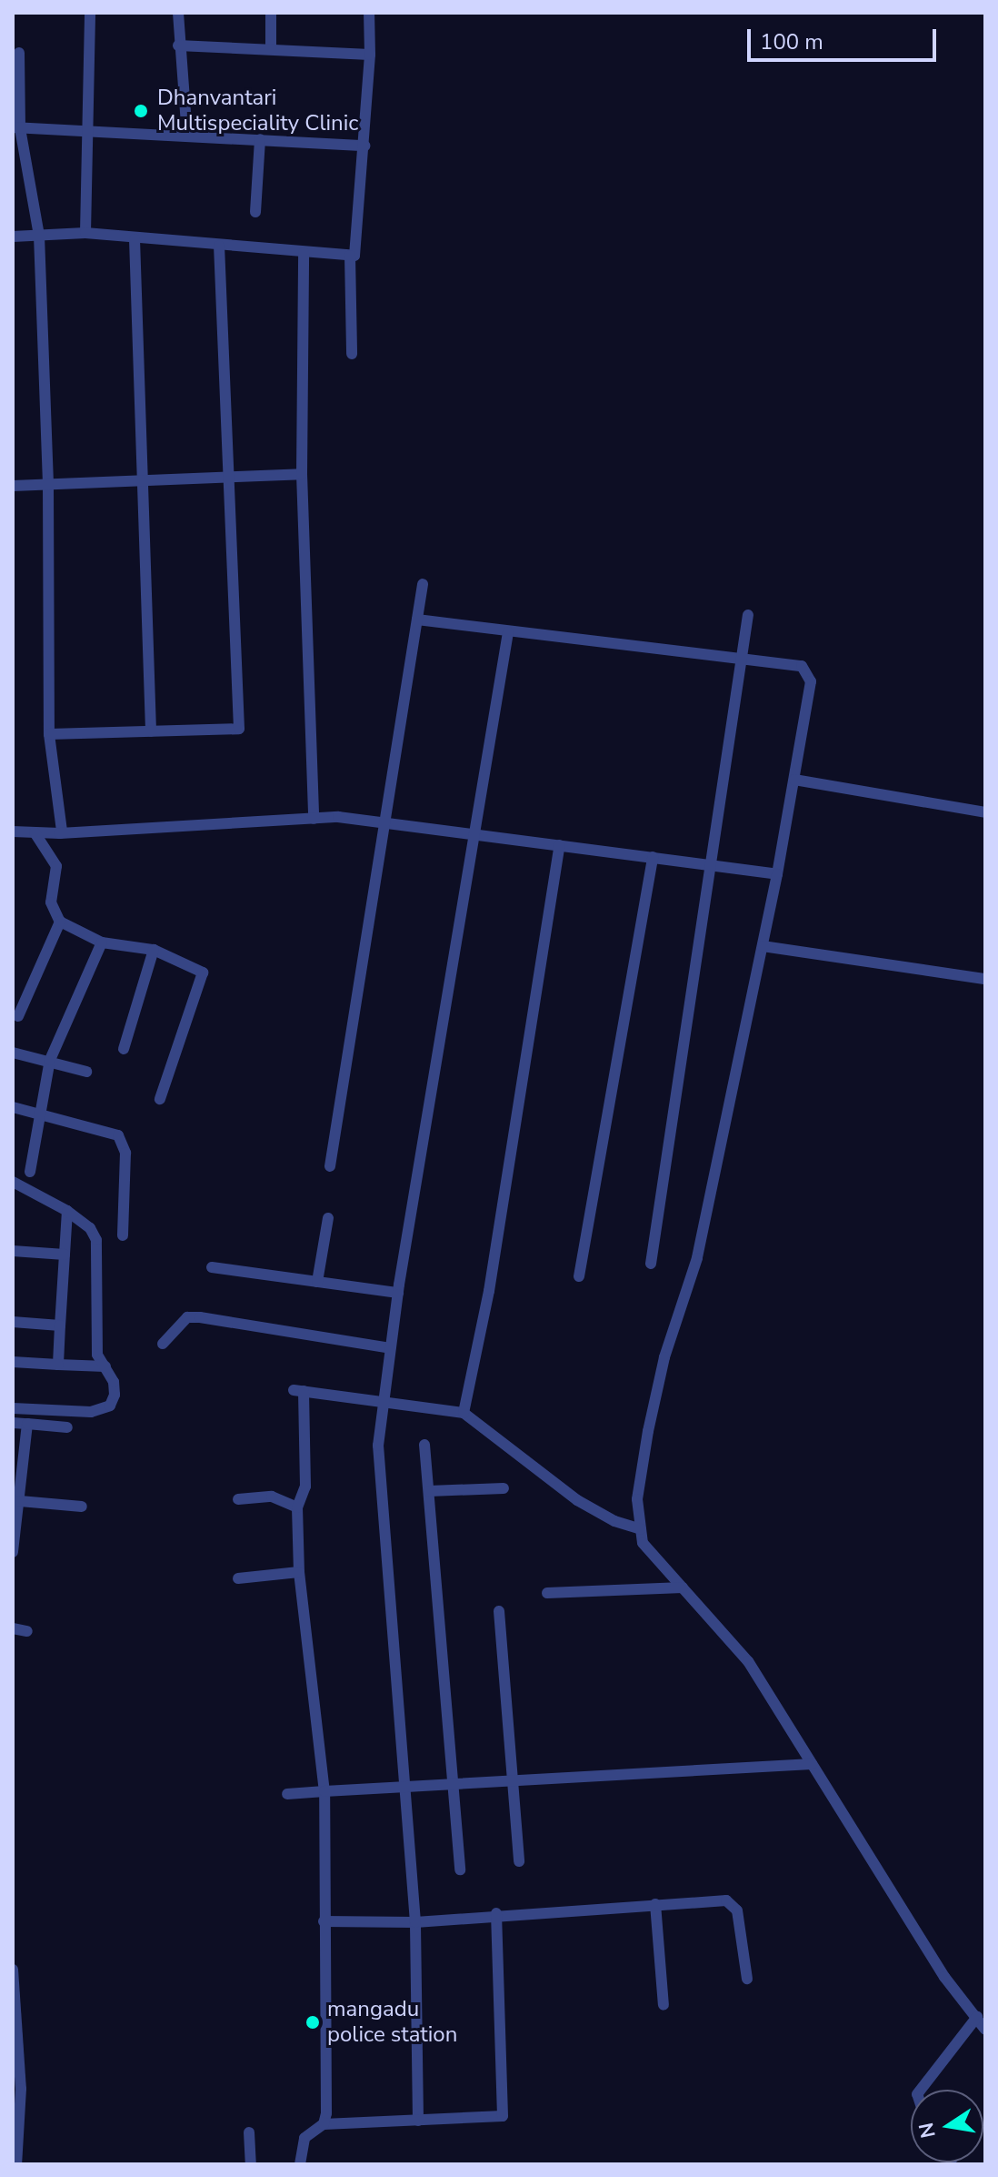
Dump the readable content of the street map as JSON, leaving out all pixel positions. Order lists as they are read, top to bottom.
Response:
{
  "places": ["Dhanvantari Multispeciality Clinic", "mangadu police station"],
  "scale_bar": "100 m",
  "north": "left"
}
